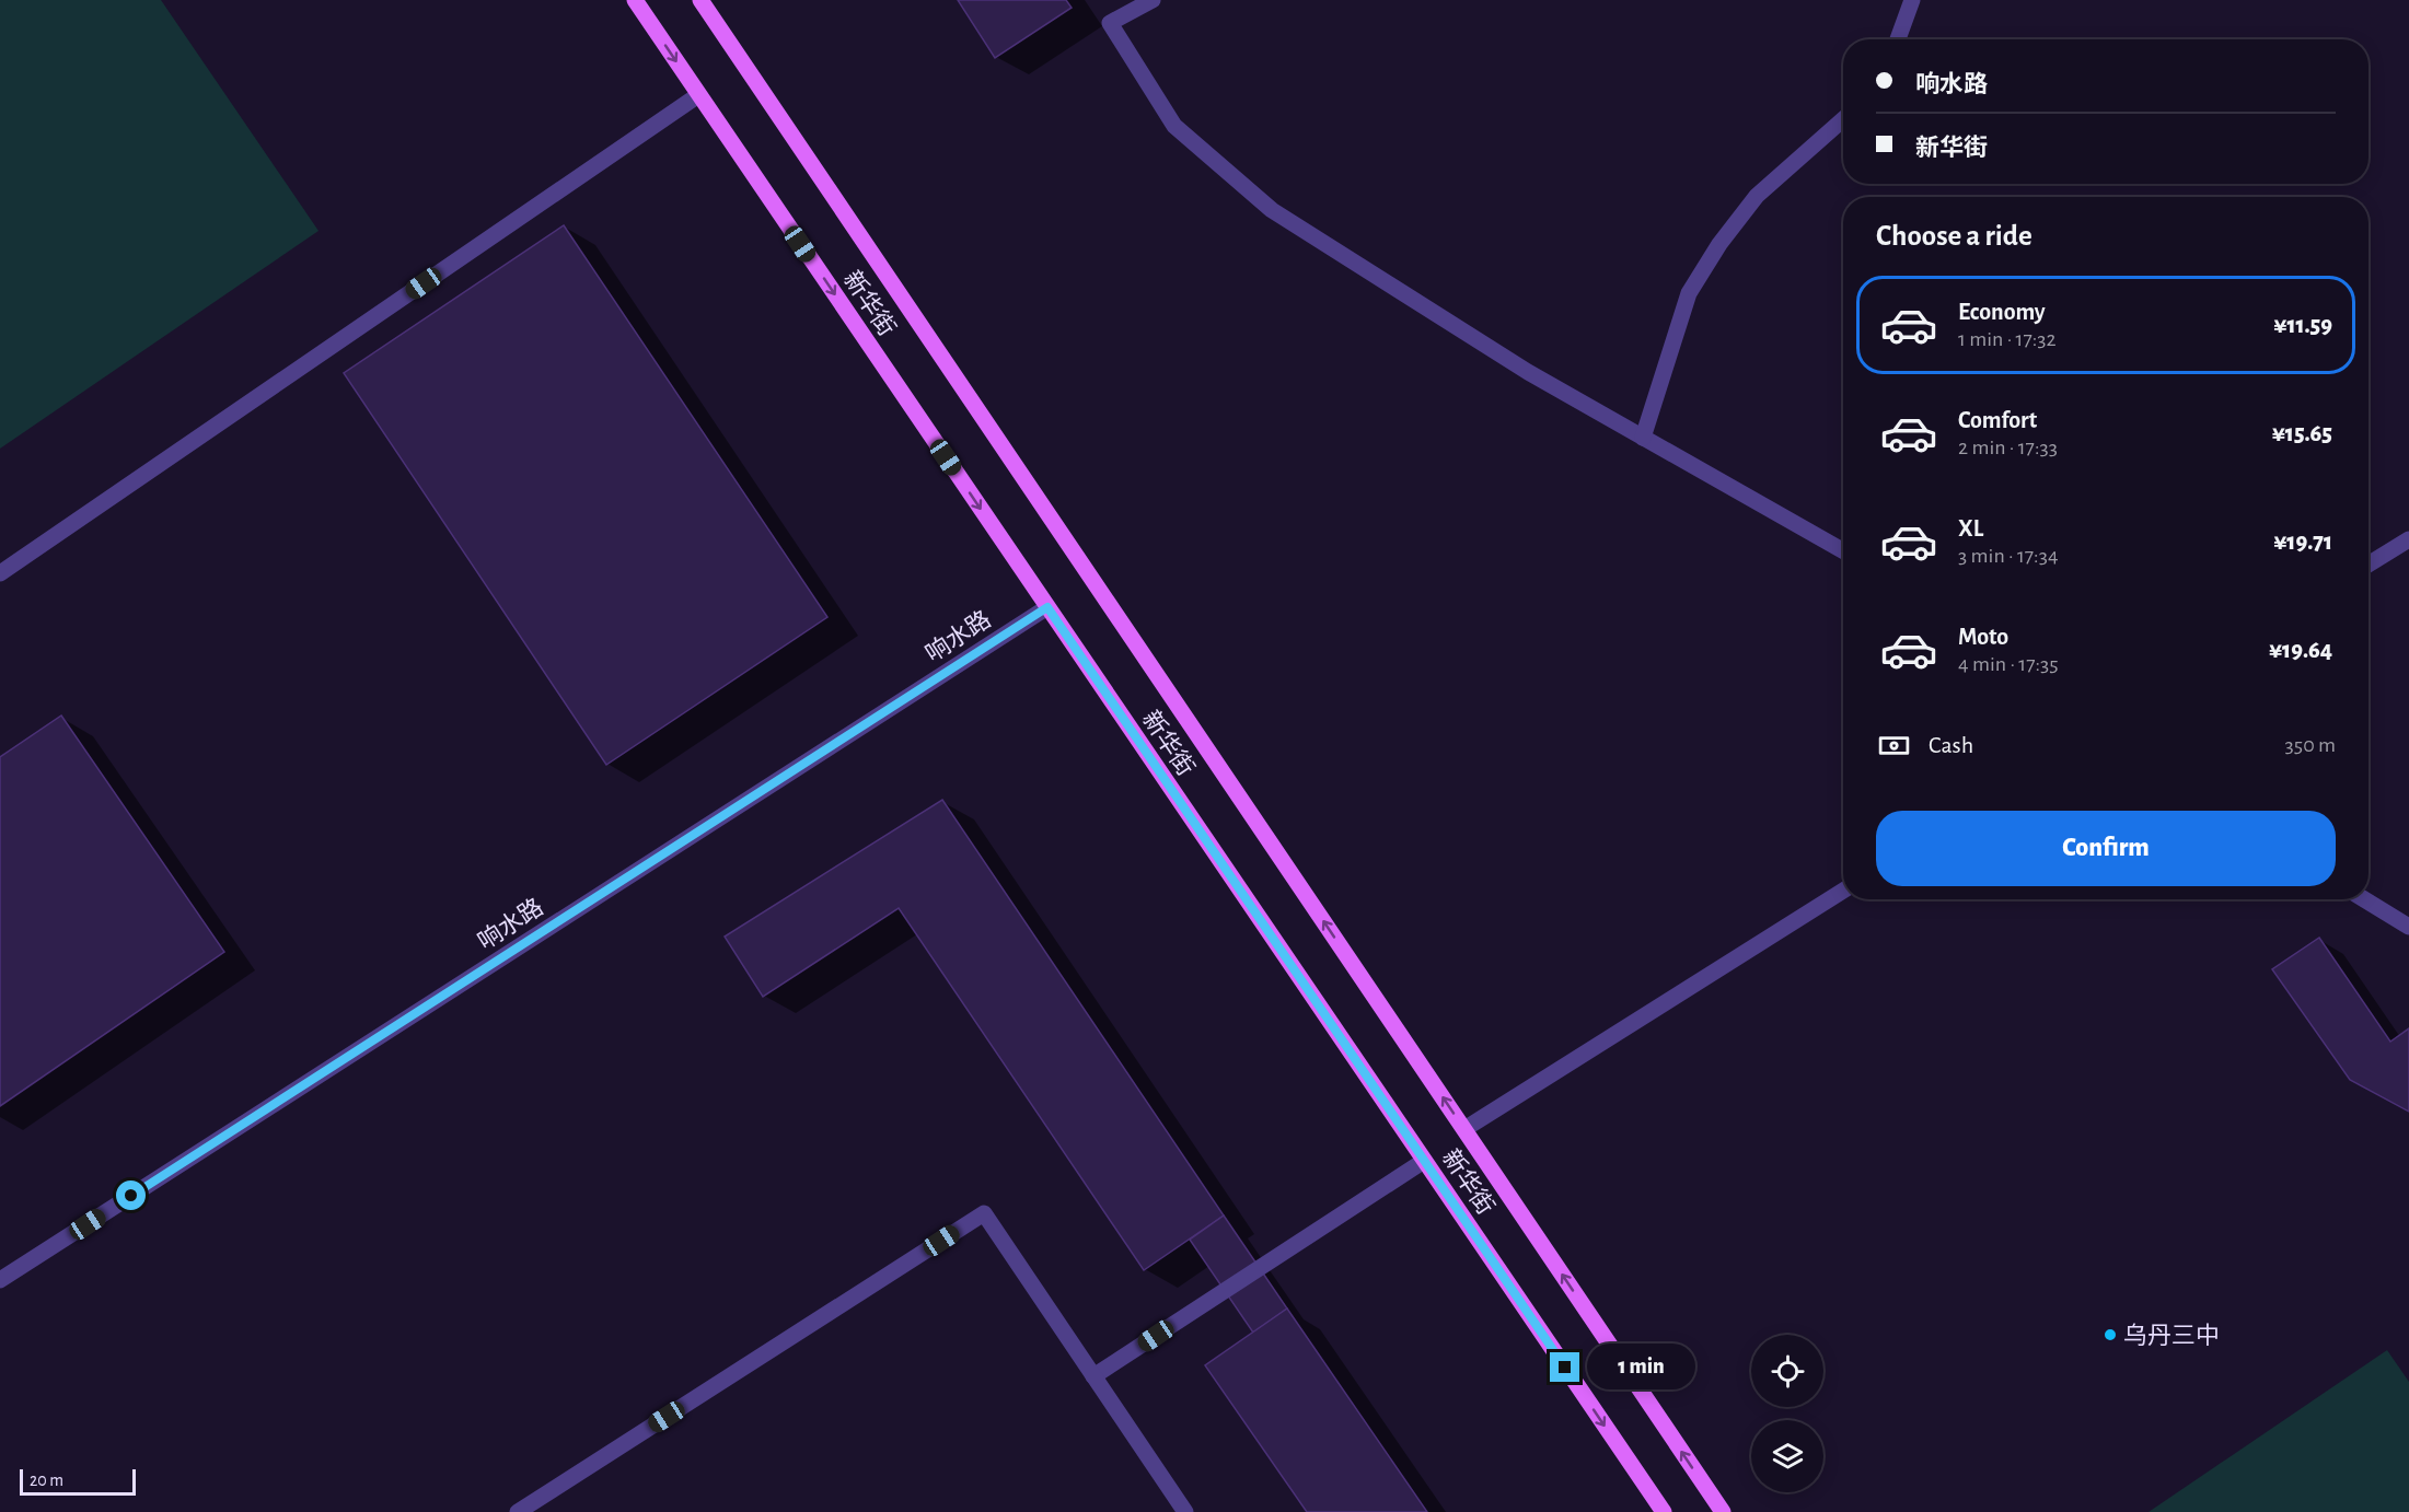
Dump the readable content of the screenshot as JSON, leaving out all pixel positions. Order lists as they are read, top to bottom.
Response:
{
  "streets": {
    "main road": ["新华街"],
    "street": ["响水路"]
  },
  "crossings": [
    ["新华街", "响水路"]
  ],
  "places": ["乌丹三中"],
  "scale_bar": "20 m",
  "page": {
    "banner": ["响水路", "新华街"],
    "heading": "Choose a ride",
    "list": [
      {
        "name": "Economy",
        "note": "1 min · 17:32",
        "value": "¥11.59"
      },
      {
        "name": "Comfort",
        "note": "2 min · 17:33",
        "value": "¥15.65"
      },
      {
        "name": "XL",
        "note": "3 min · 17:34",
        "value": "¥19.71"
      },
      {
        "name": "Moto",
        "note": "4 min · 17:35",
        "value": "¥19.64"
      }
    ],
    "pay": ["Cash", "350 m"],
    "buttons": "Confirm",
    "bubble": "1 min",
    "scale": "20 m"
  }
}
